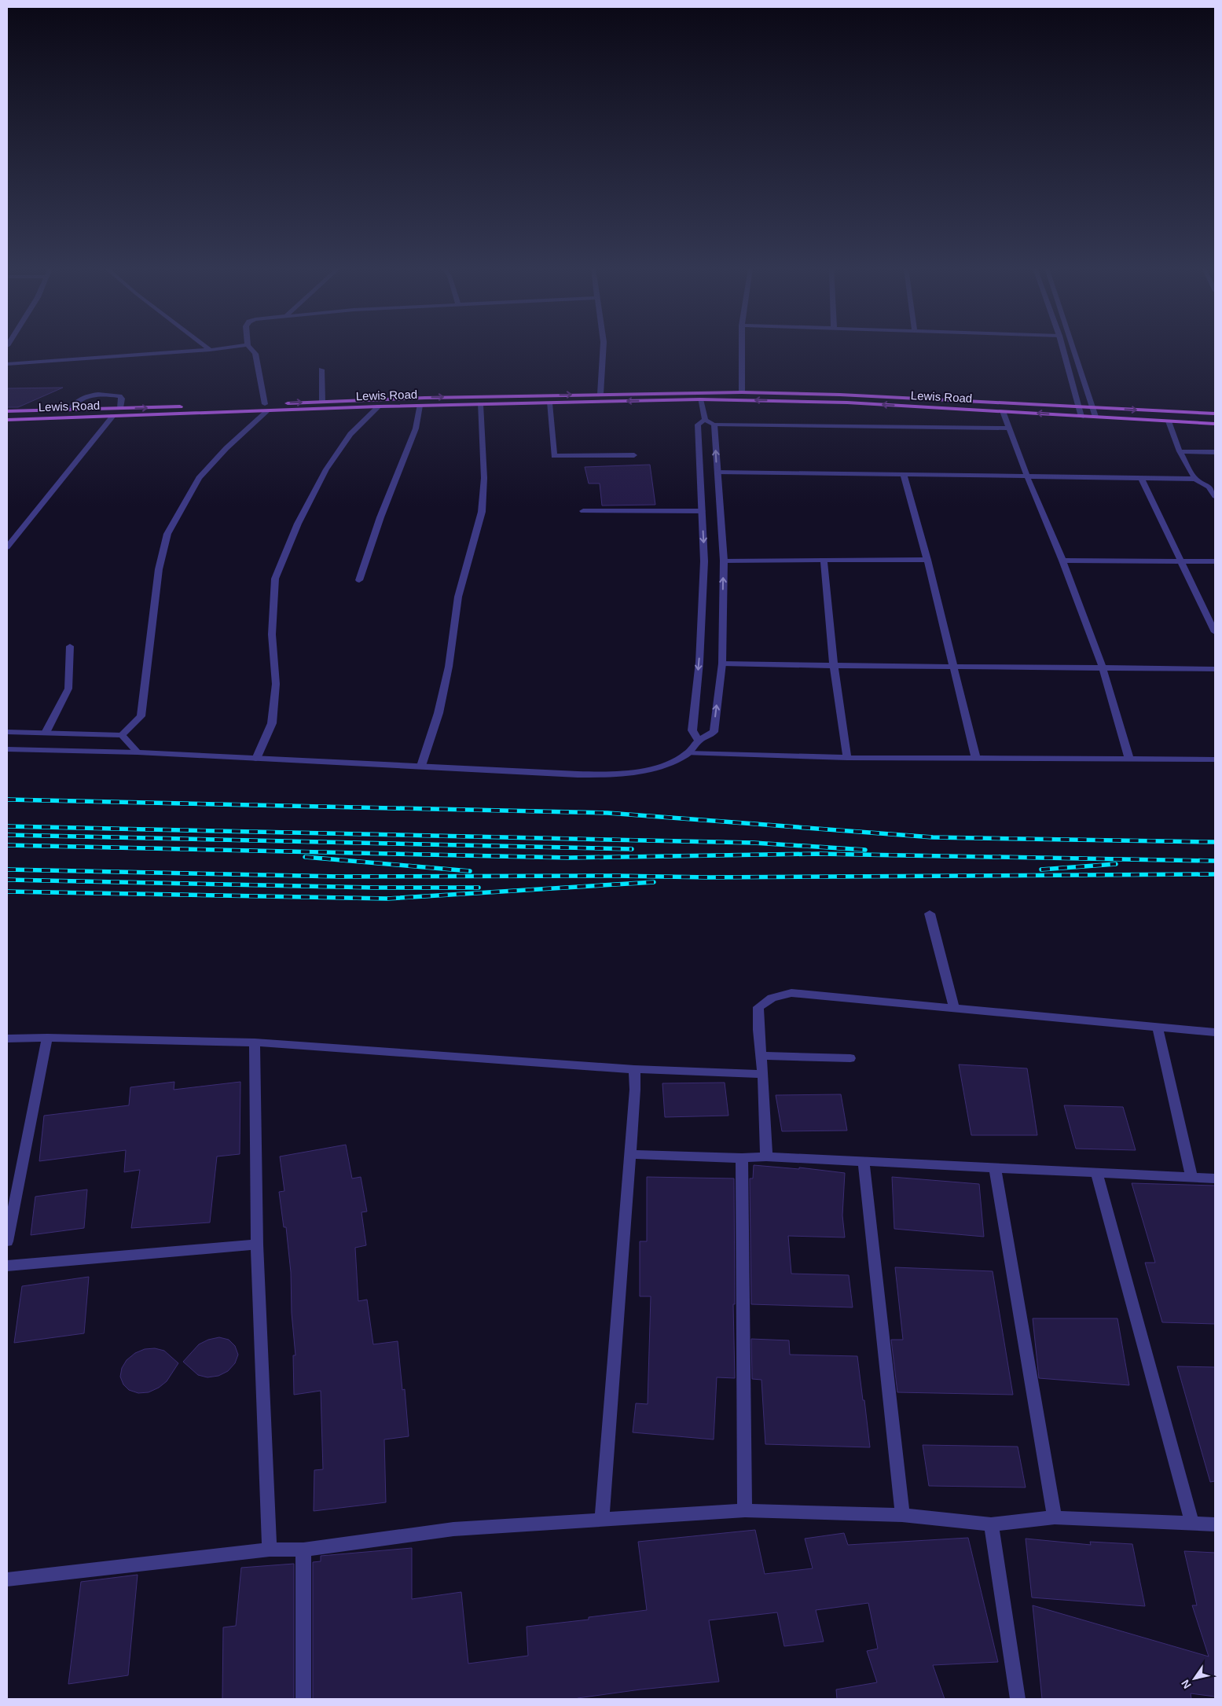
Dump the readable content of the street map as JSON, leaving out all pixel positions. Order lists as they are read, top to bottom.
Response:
{
  "streets": {
    "main road": ["Lewis Road"]
  },
  "north": "bottom left"
}
